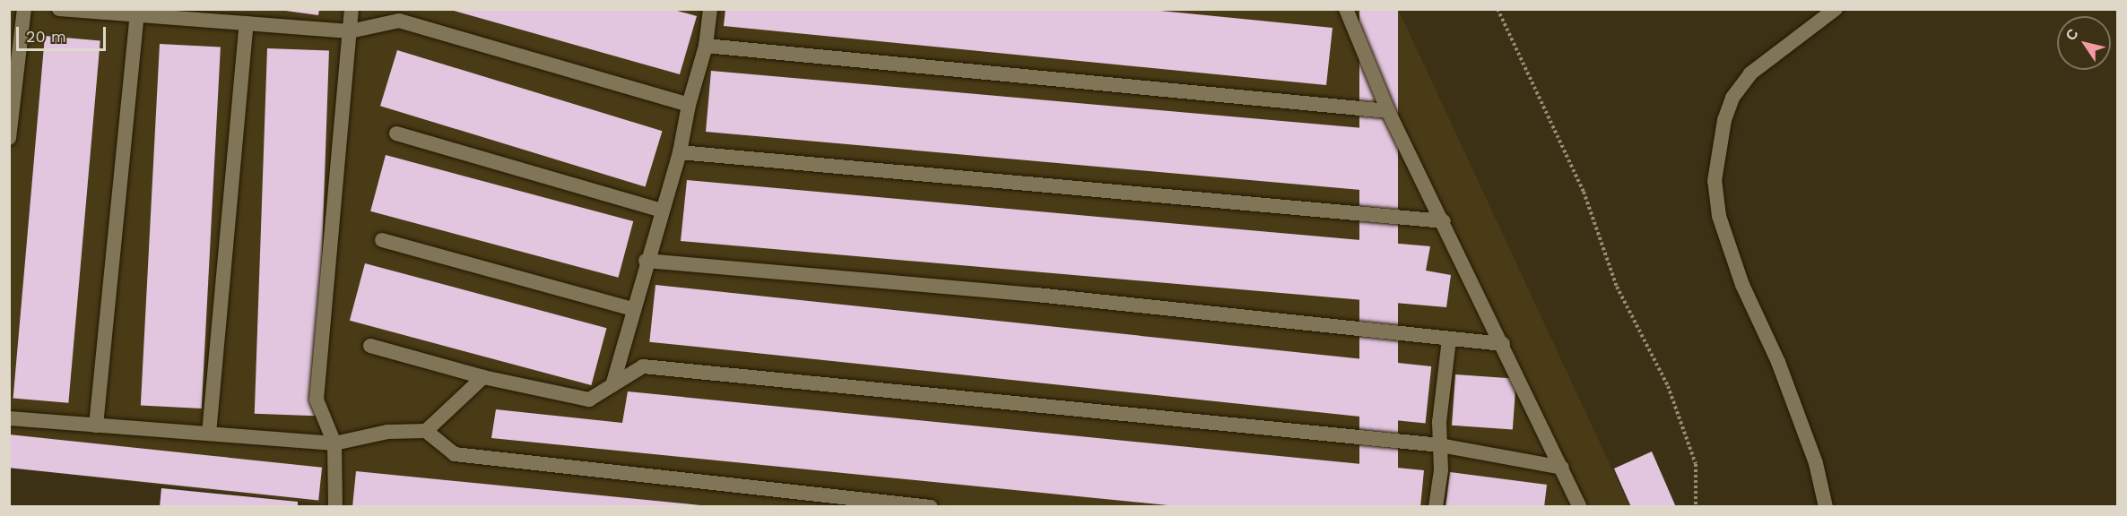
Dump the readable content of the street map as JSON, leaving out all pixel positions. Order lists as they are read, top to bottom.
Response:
{
  "scale_bar": "20 m",
  "north": "top left"
}
